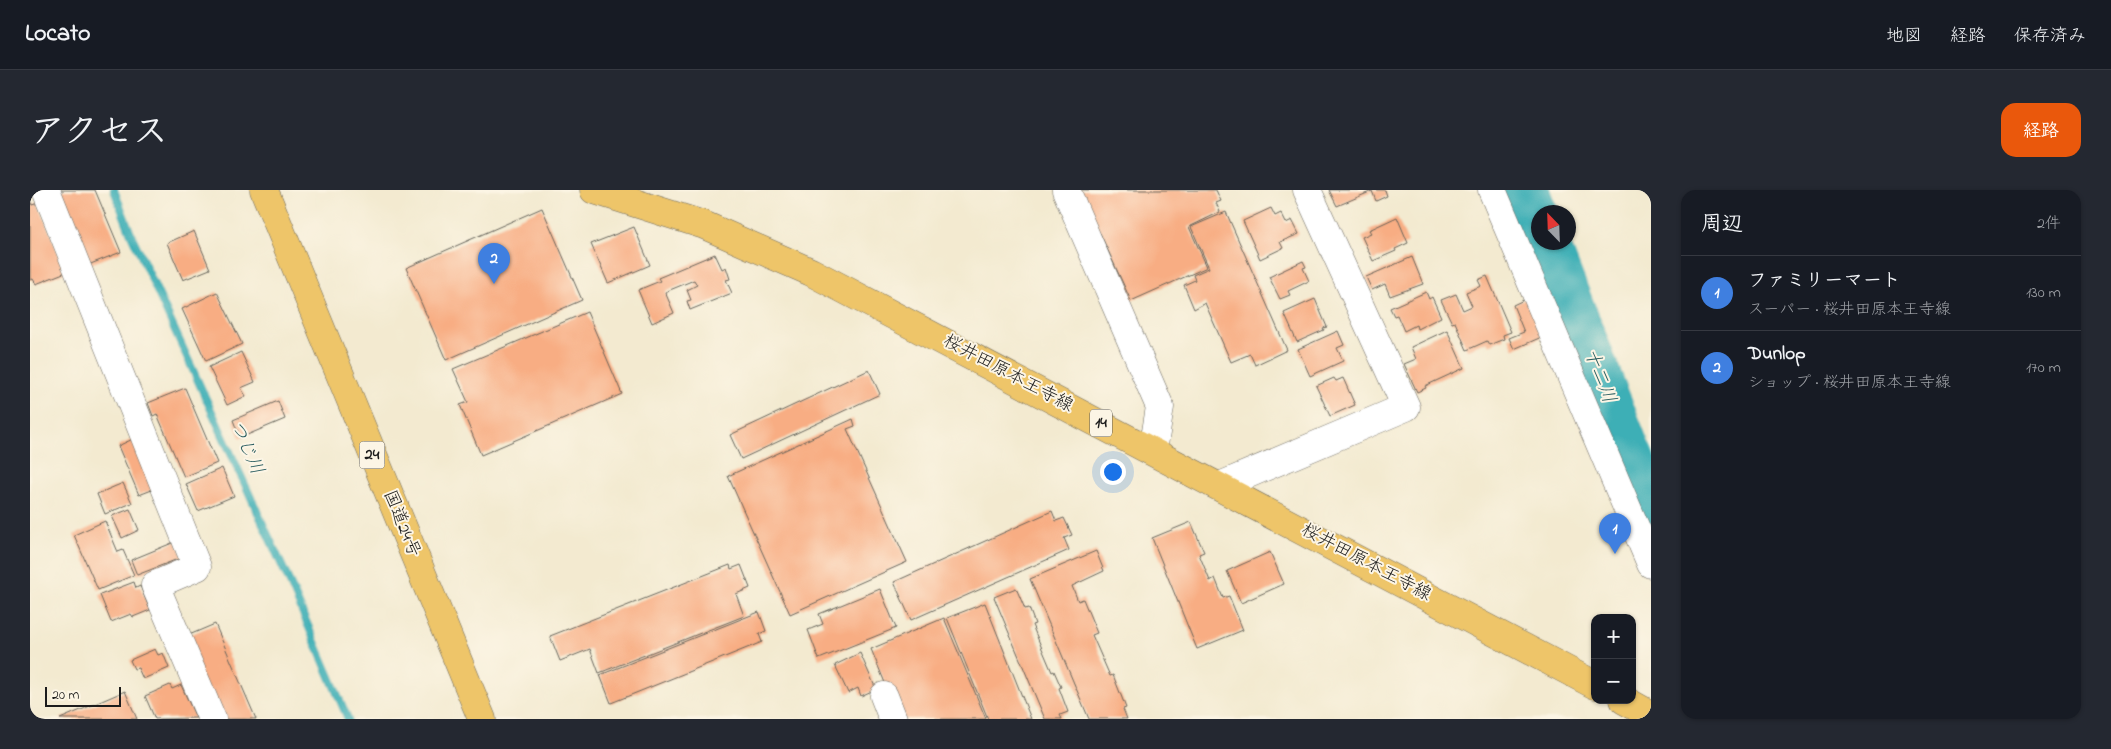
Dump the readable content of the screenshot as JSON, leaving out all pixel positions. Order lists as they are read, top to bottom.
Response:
{
  "streets": {
    "main road": [
      "桜井田原本王寺線",
      "14",
      "24",
      "国道24号"
    ]
  },
  "water": ["十二川", "つじ川"],
  "scale_bar": "20 m",
  "north": "top left",
  "page": {
    "header": "Locato",
    "nav": ["地図", "経路", "保存済み"],
    "title": "アクセス",
    "buttons": "経路",
    "heading": ["周辺", "2件"],
    "pins": ["2", "1"],
    "list": [
      {
        "mark": "1",
        "name": "ファミリーマート",
        "note": "スーパー · 桜井田原本王寺線",
        "value": "130 m"
      },
      {
        "mark": "2",
        "name": "Dunlop",
        "note": "ショップ · 桜井田原本王寺線",
        "value": "170 m"
      }
    ],
    "map_buttons": ["+", "−"],
    "scale": "20 m"
  }
}
